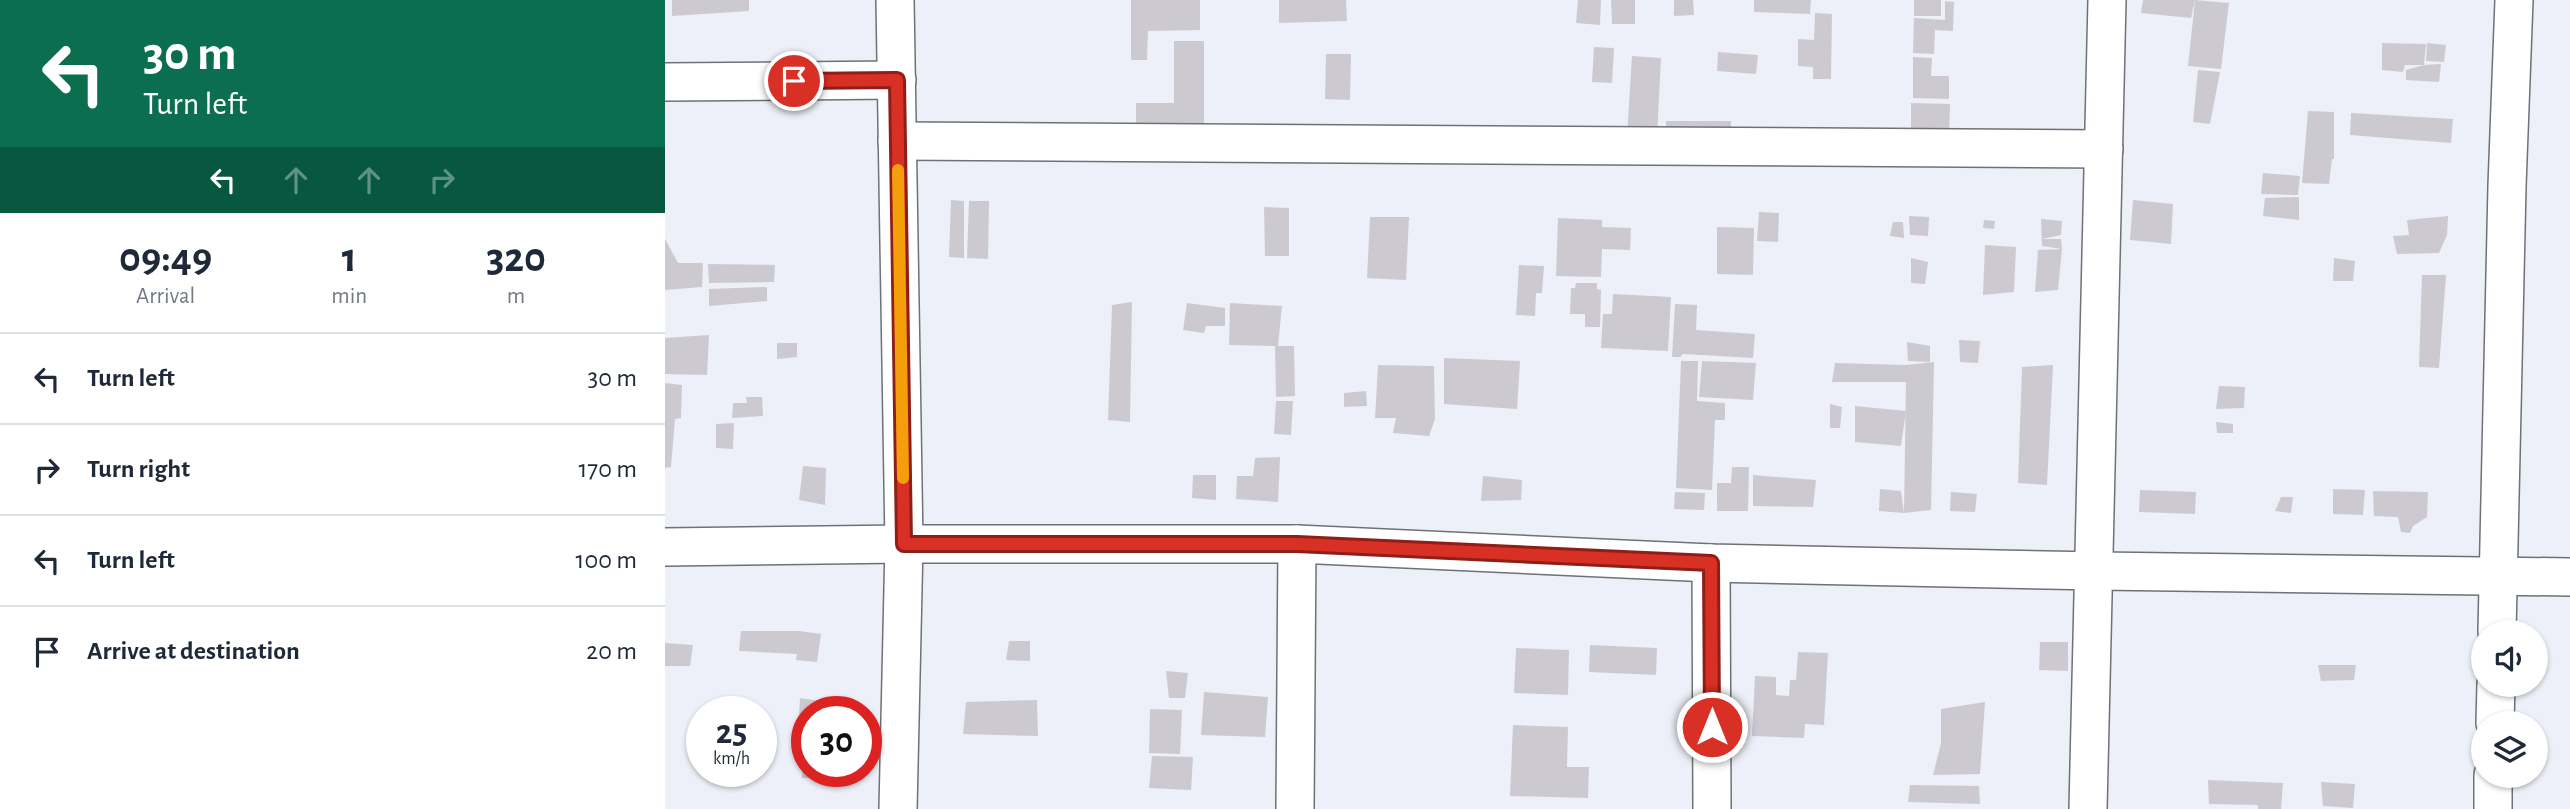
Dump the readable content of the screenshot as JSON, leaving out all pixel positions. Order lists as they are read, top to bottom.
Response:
{
  "page": {
    "turn": ["30 m", "Turn left"],
    "eta": [
      "09:49",
      "Arrival",
      "1",
      "min",
      "320",
      "m"
    ],
    "list": [
      {
        "name": "Turn left",
        "value": "30 m"
      },
      {
        "name": "Turn right",
        "value": "170 m"
      },
      {
        "name": "Turn left",
        "value": "100 m"
      },
      {
        "name": "Arrive at destination",
        "value": "20 m"
      }
    ],
    "speed": "25 km/h",
    "limit": "30"
  }
}
